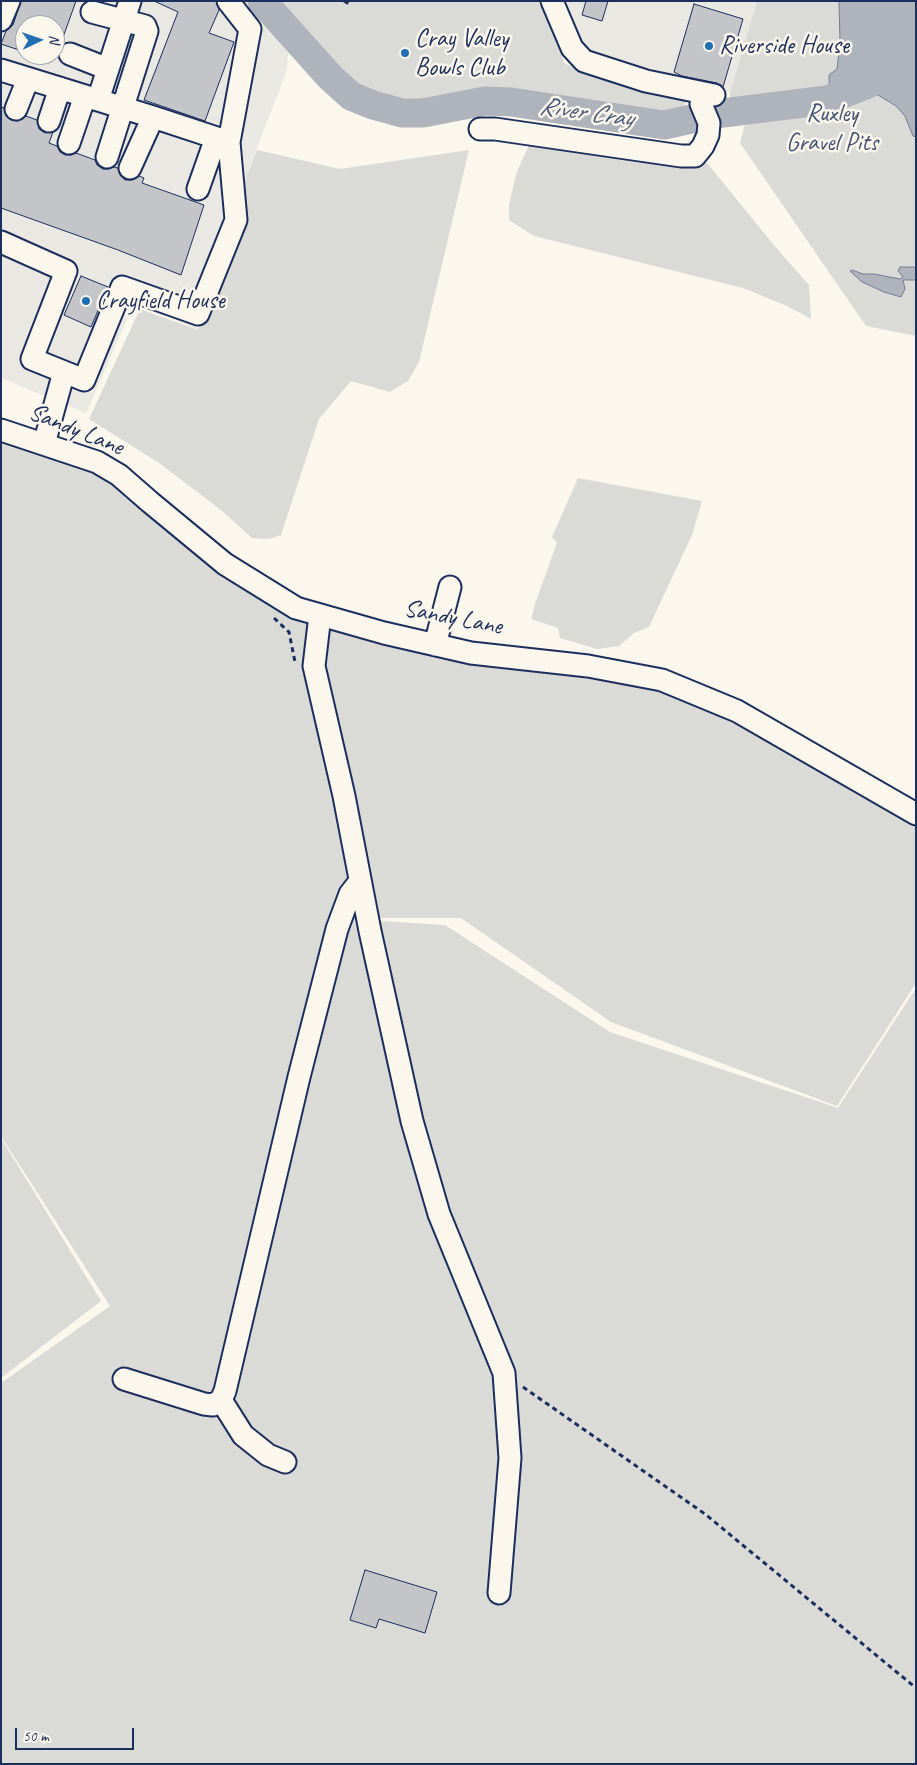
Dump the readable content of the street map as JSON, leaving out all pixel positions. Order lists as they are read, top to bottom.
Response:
{
  "streets": {
    "street": ["Sandy Lane"]
  },
  "water": ["River Cray"],
  "parks": ["Ruxley Gravel Pits"],
  "places": ["Riverside House", "Cray Valley Bowls Club", "Crayfield House"],
  "scale_bar": "50 m",
  "north": "right"
}
